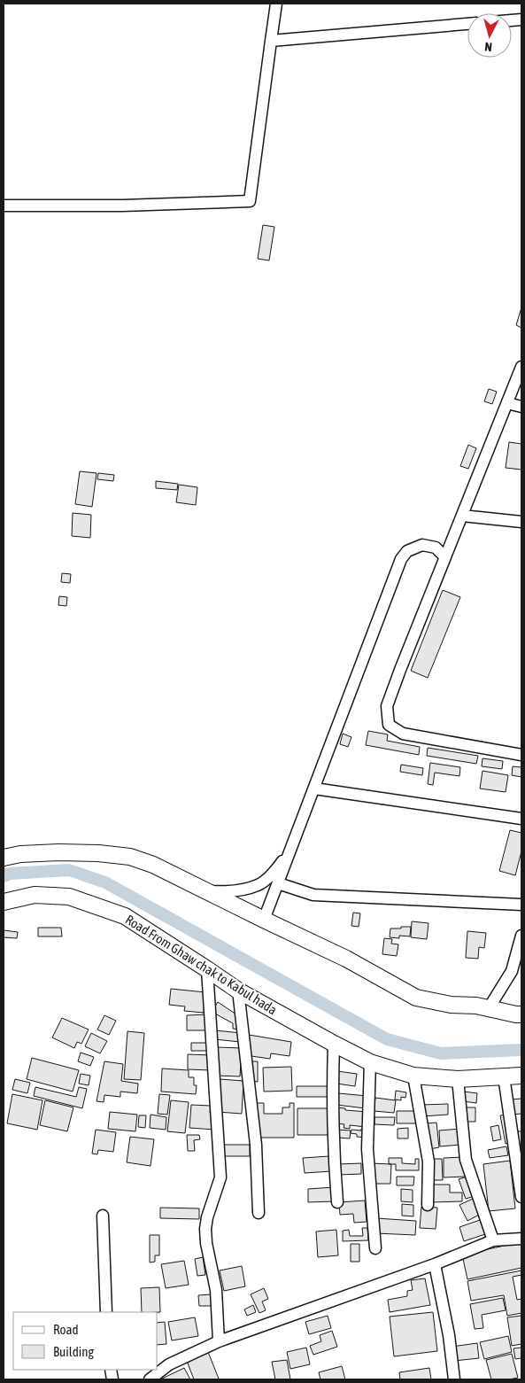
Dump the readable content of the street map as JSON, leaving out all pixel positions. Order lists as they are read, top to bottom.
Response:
{
  "streets": {
    "street": ["Road From Ghaw chak to Kabul hada"]
  },
  "legend": ["Road", "Building"],
  "north": "bottom"
}
